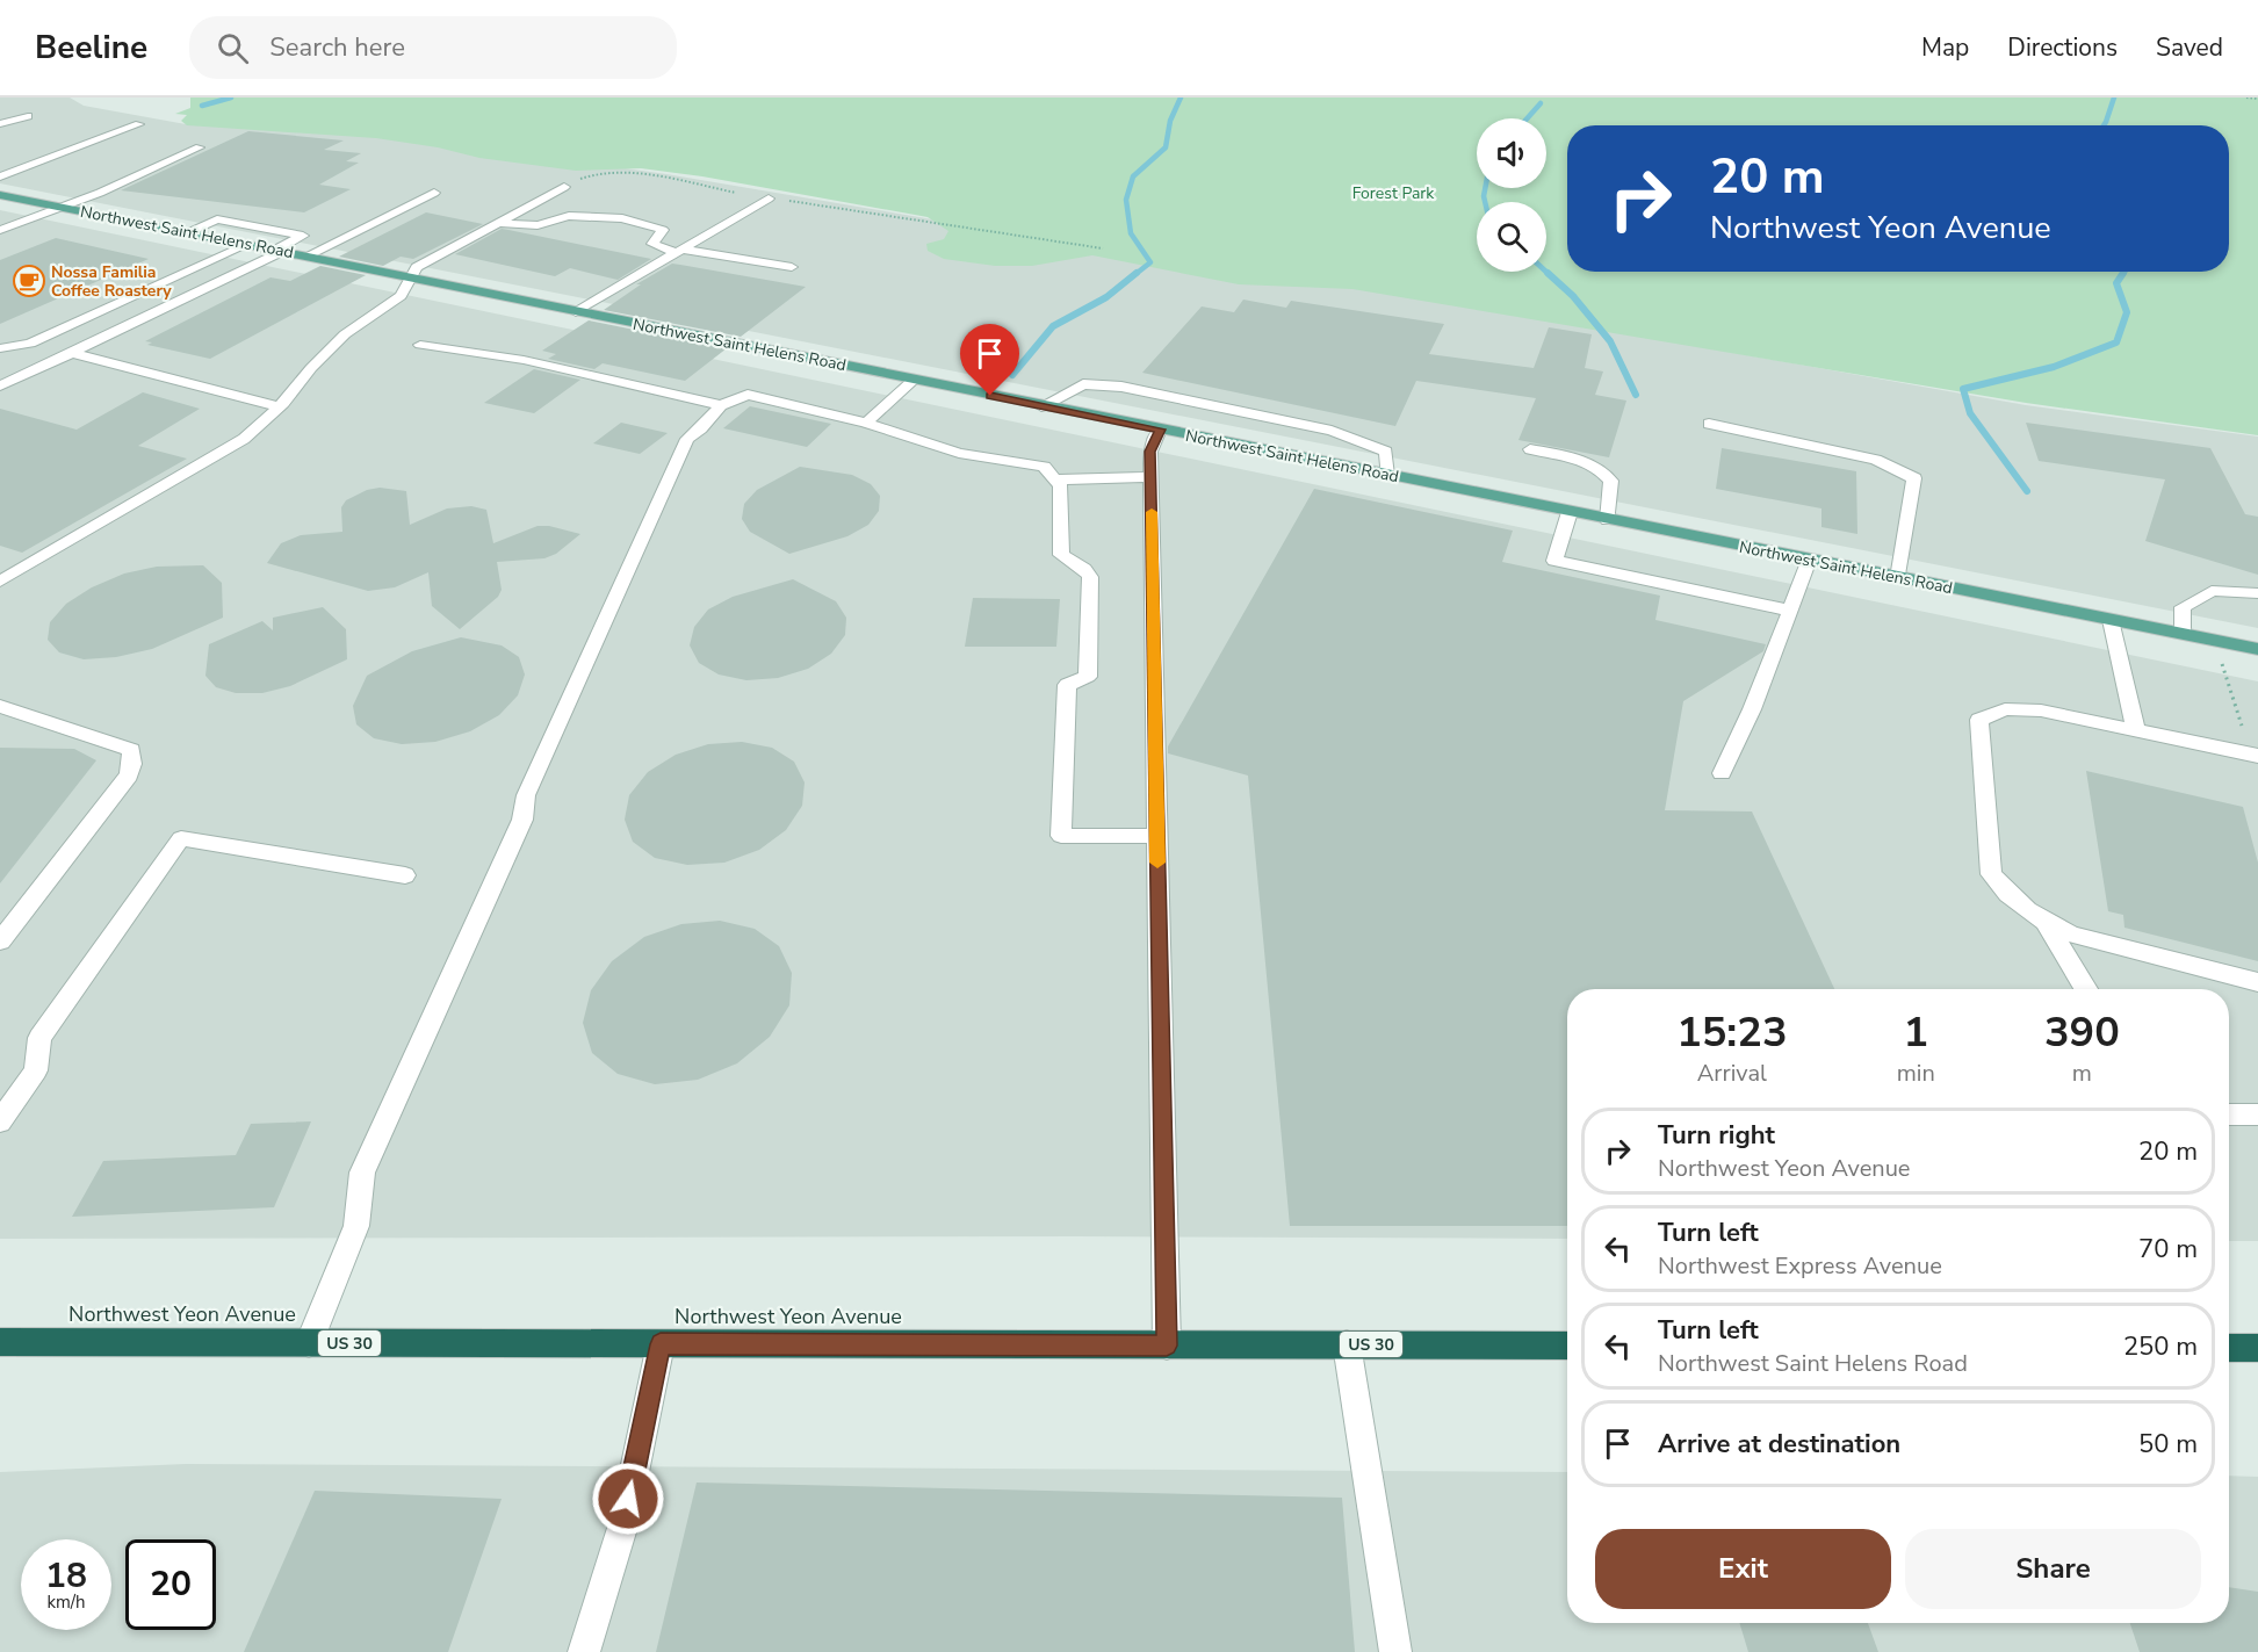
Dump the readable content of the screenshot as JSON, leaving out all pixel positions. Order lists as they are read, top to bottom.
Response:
{
  "streets": {
    "highway": ["Northwest Yeon Avenue", "US 30"],
    "main road": ["Northwest Saint Helens Road"]
  },
  "parks": ["Forest Park"],
  "places": {
    "cafe": ["Nossa Familia Coffee Roastery"]
  },
  "page": {
    "header": "Beeline",
    "search": "Search here",
    "nav": ["Map", "Directions", "Saved"],
    "turn": ["20 m", "Northwest Yeon Avenue"],
    "eta": [
      "15:23",
      "Arrival",
      "1",
      "min",
      "390",
      "m"
    ],
    "list": [
      {
        "name": "Turn right",
        "note": "Northwest Yeon Avenue",
        "value": "20 m"
      },
      {
        "name": "Turn left",
        "note": "Northwest Express Avenue",
        "value": "70 m"
      },
      {
        "name": "Turn left",
        "note": "Northwest Saint Helens Road",
        "value": "250 m"
      },
      {
        "name": "Arrive at destination",
        "value": "50 m"
      }
    ],
    "buttons": ["Exit", "Share"],
    "speed": "18 km/h",
    "limit": "20"
  }
}
